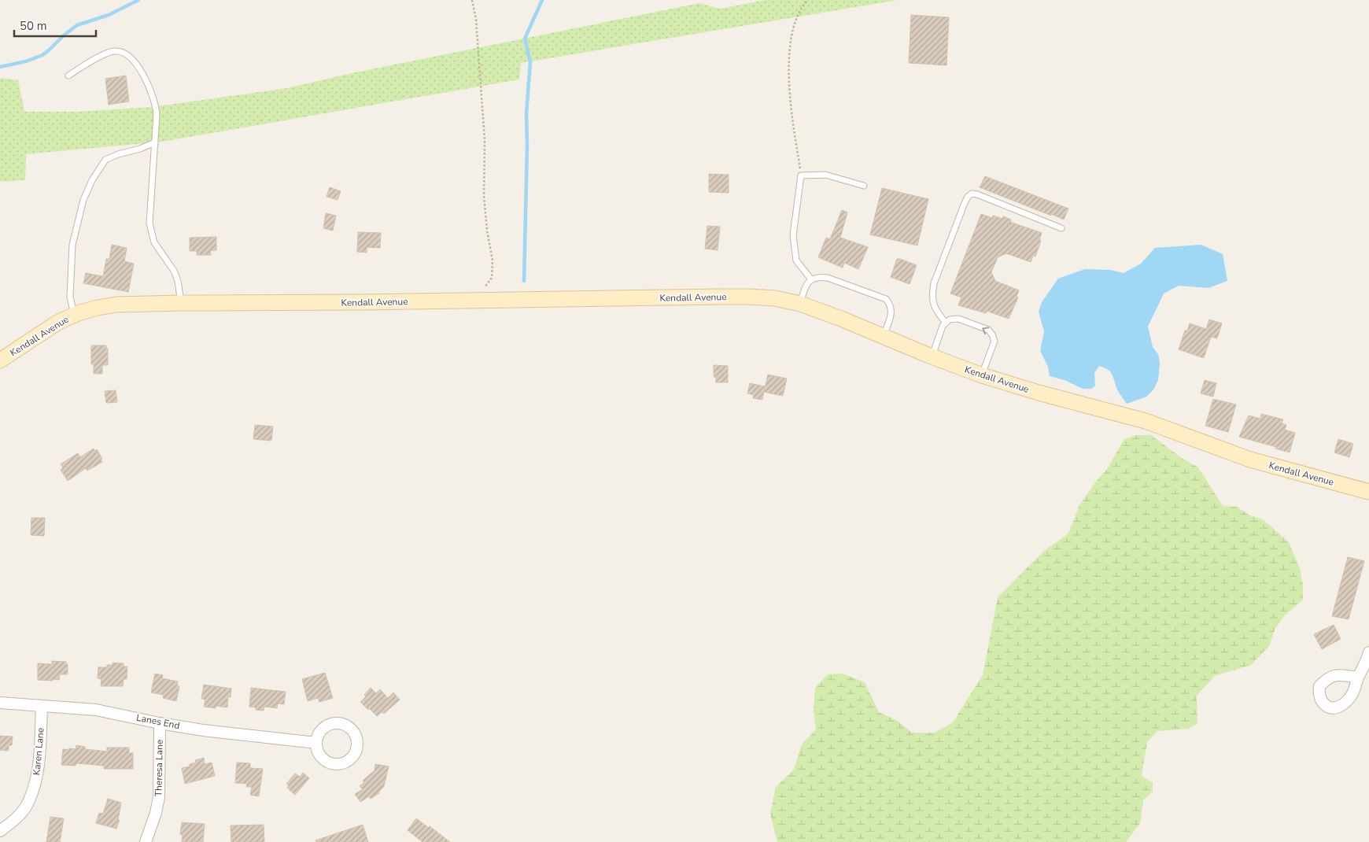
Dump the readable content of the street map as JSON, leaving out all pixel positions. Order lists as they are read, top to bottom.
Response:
{
  "streets": {
    "main road": ["Kendall Avenue"],
    "street": ["Lanes End", "Karen Lane", "Theresa Lane"]
  },
  "crossings": [
    ["Lanes End", "Karen Lane"],
    ["Lanes End", "Theresa Lane"]
  ],
  "scale_bar": "50 m"
}
